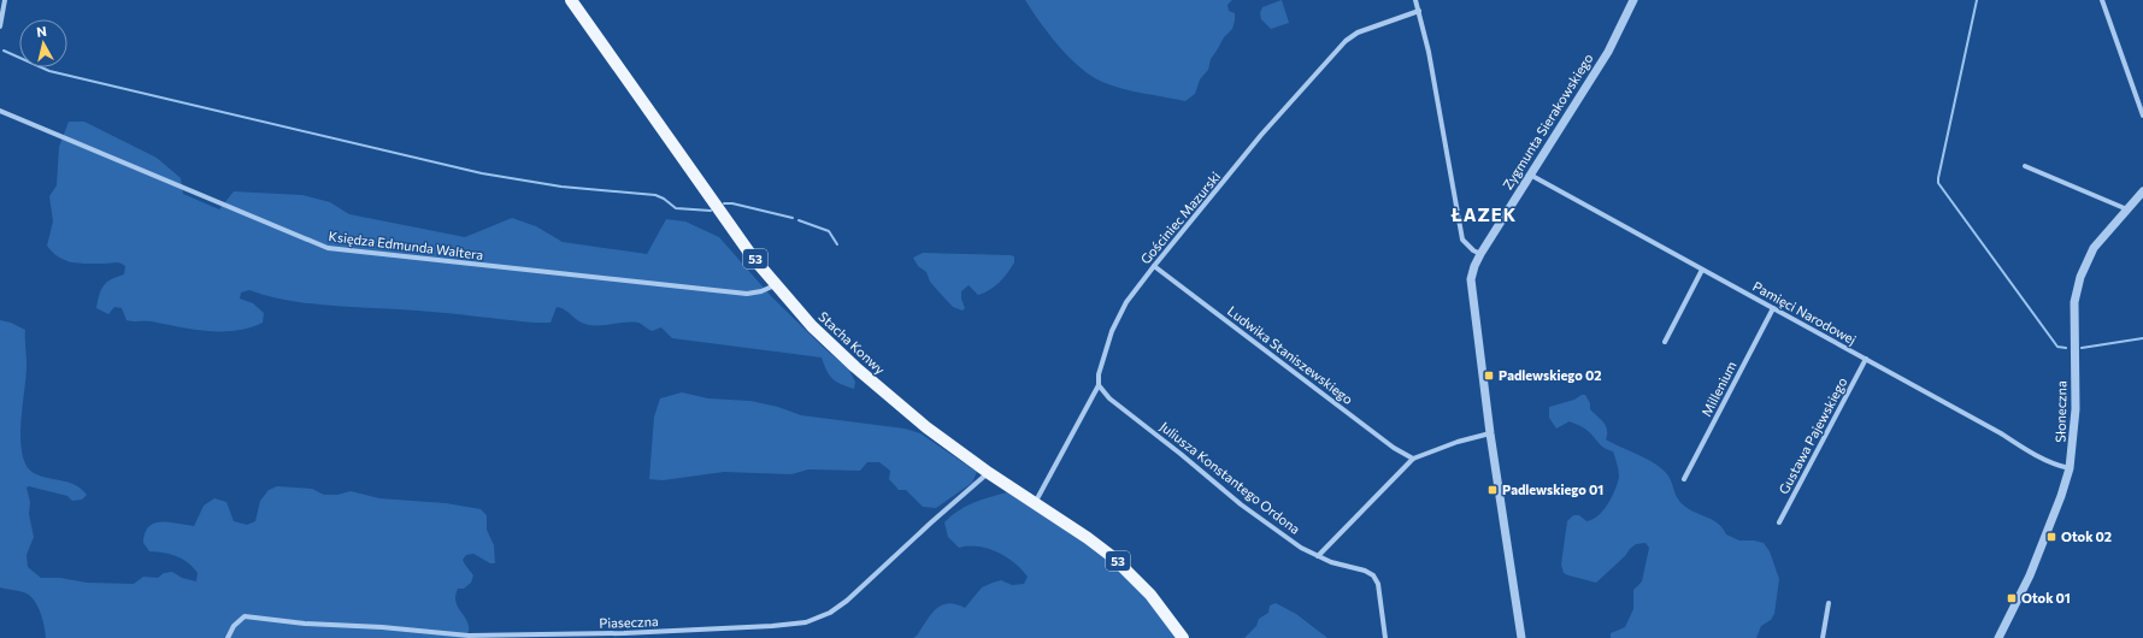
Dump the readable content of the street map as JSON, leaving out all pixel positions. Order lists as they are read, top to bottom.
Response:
{
  "streets": {
    "main road": ["53", "Stacha Konwy"],
    "street": [
      "Zygmunta Sierakowskiego",
      "Gościniec Mazurski",
      "Księdza Edmunda Waltera",
      "Pamięci Narodowej",
      "Ludwika Staniszewskiego",
      "Millenium",
      "Słoneczna",
      "Gustawa Pajewskiego",
      "Juliusza Konstantego Ordona",
      "Piaseczna"
    ]
  },
  "crossings": [
    ["Zygmunta Sierakowskiego", "Pamięci Narodowej"],
    ["Gościniec Mazurski", "Stacha Konwy"],
    ["Gościniec Mazurski", "Ludwika Staniszewskiego"],
    ["Gościniec Mazurski", "Juliusza Konstantego Ordona"],
    ["Księdza Edmunda Waltera", "Stacha Konwy"],
    ["Pamięci Narodowej", "Millenium"],
    ["Pamięci Narodowej", "Słoneczna"],
    ["Pamięci Narodowej", "Gustawa Pajewskiego"],
    ["Stacha Konwy", "Piaseczna"]
  ],
  "districts": ["ŁAZEK"],
  "places": {
    "transit": [
      "Padlewskiego 02",
      "Padlewskiego 01",
      "Otok 02",
      "Otok 01"
    ]
  },
  "north": "top"
}
